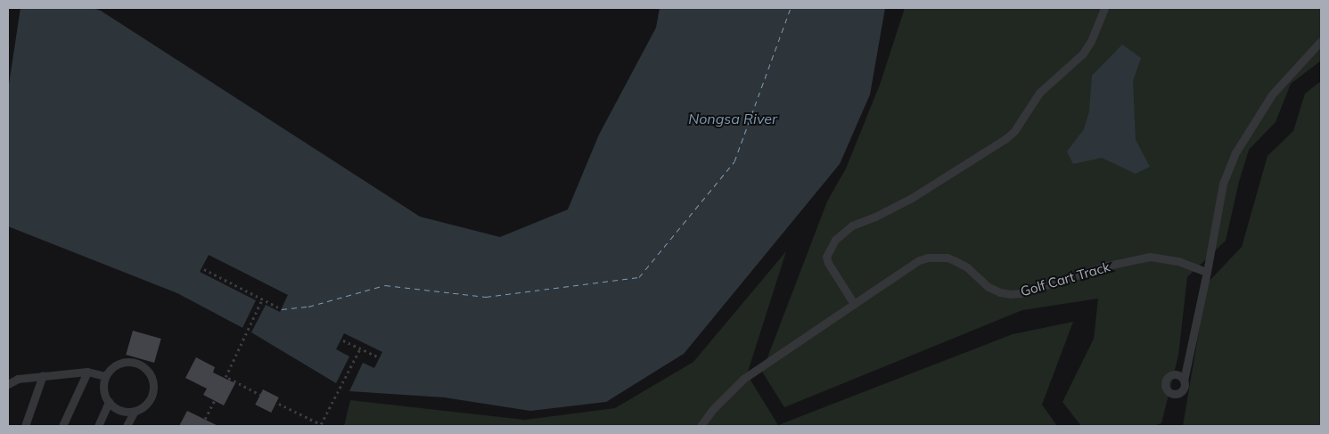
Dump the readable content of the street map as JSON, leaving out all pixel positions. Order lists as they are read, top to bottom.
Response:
{
  "streets": {
    "lane": ["Golf Cart Track"]
  },
  "water": ["Nongsa River"]
}
